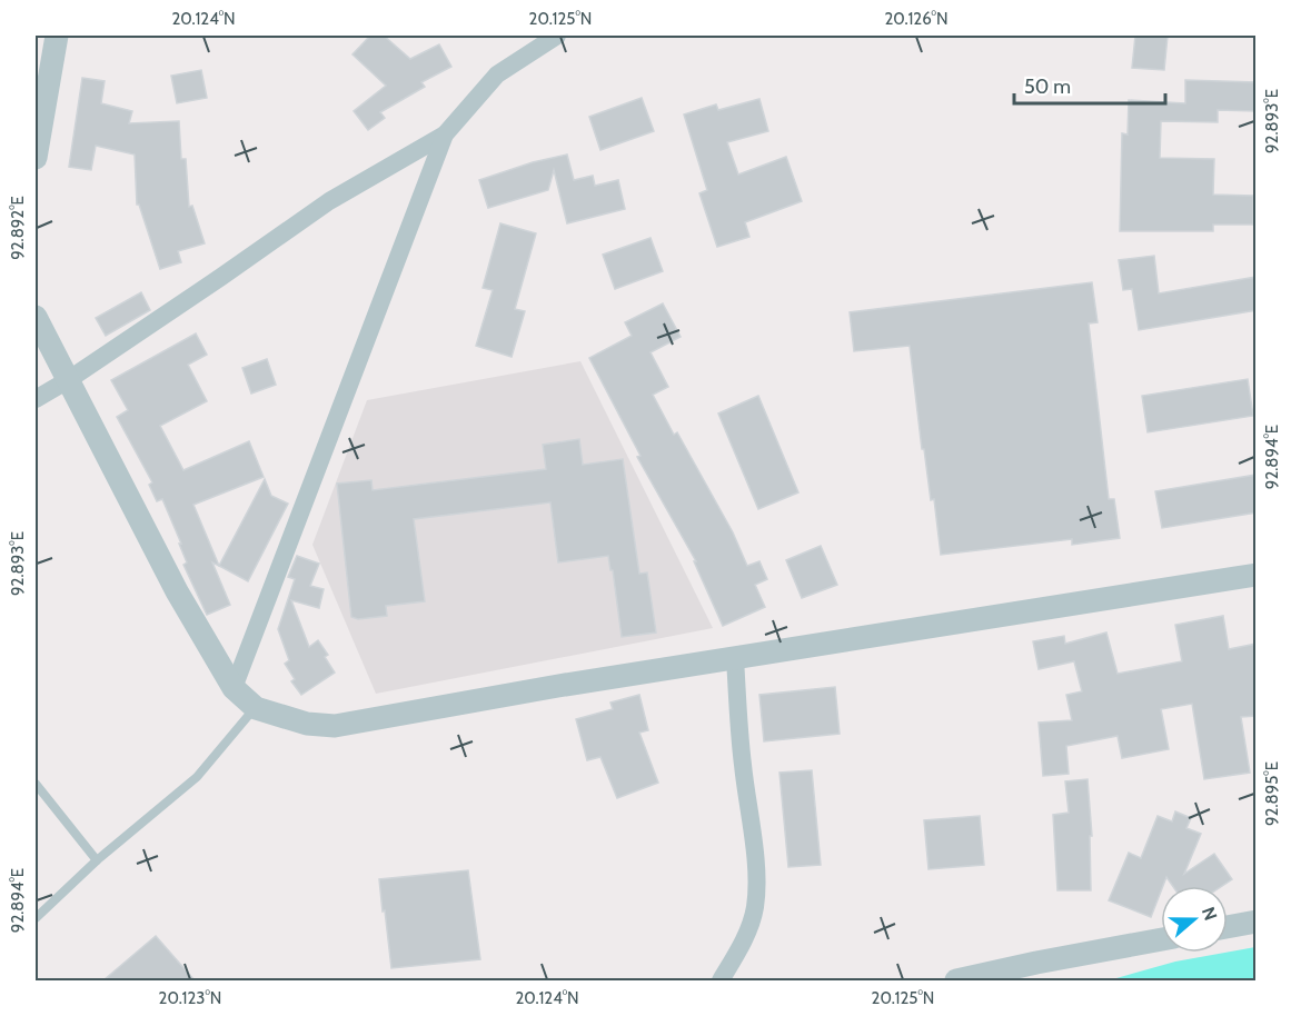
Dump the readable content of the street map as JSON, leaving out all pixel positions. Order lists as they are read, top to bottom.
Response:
{
  "scale_bar": "50 m",
  "north": "right",
  "coordinates": [
    "20.124°N",
    "20.125°N",
    "20.126°N",
    "92.893°E",
    "92.892°E",
    "92.894°E",
    "92.895°E",
    "20.123°N"
  ]
}
